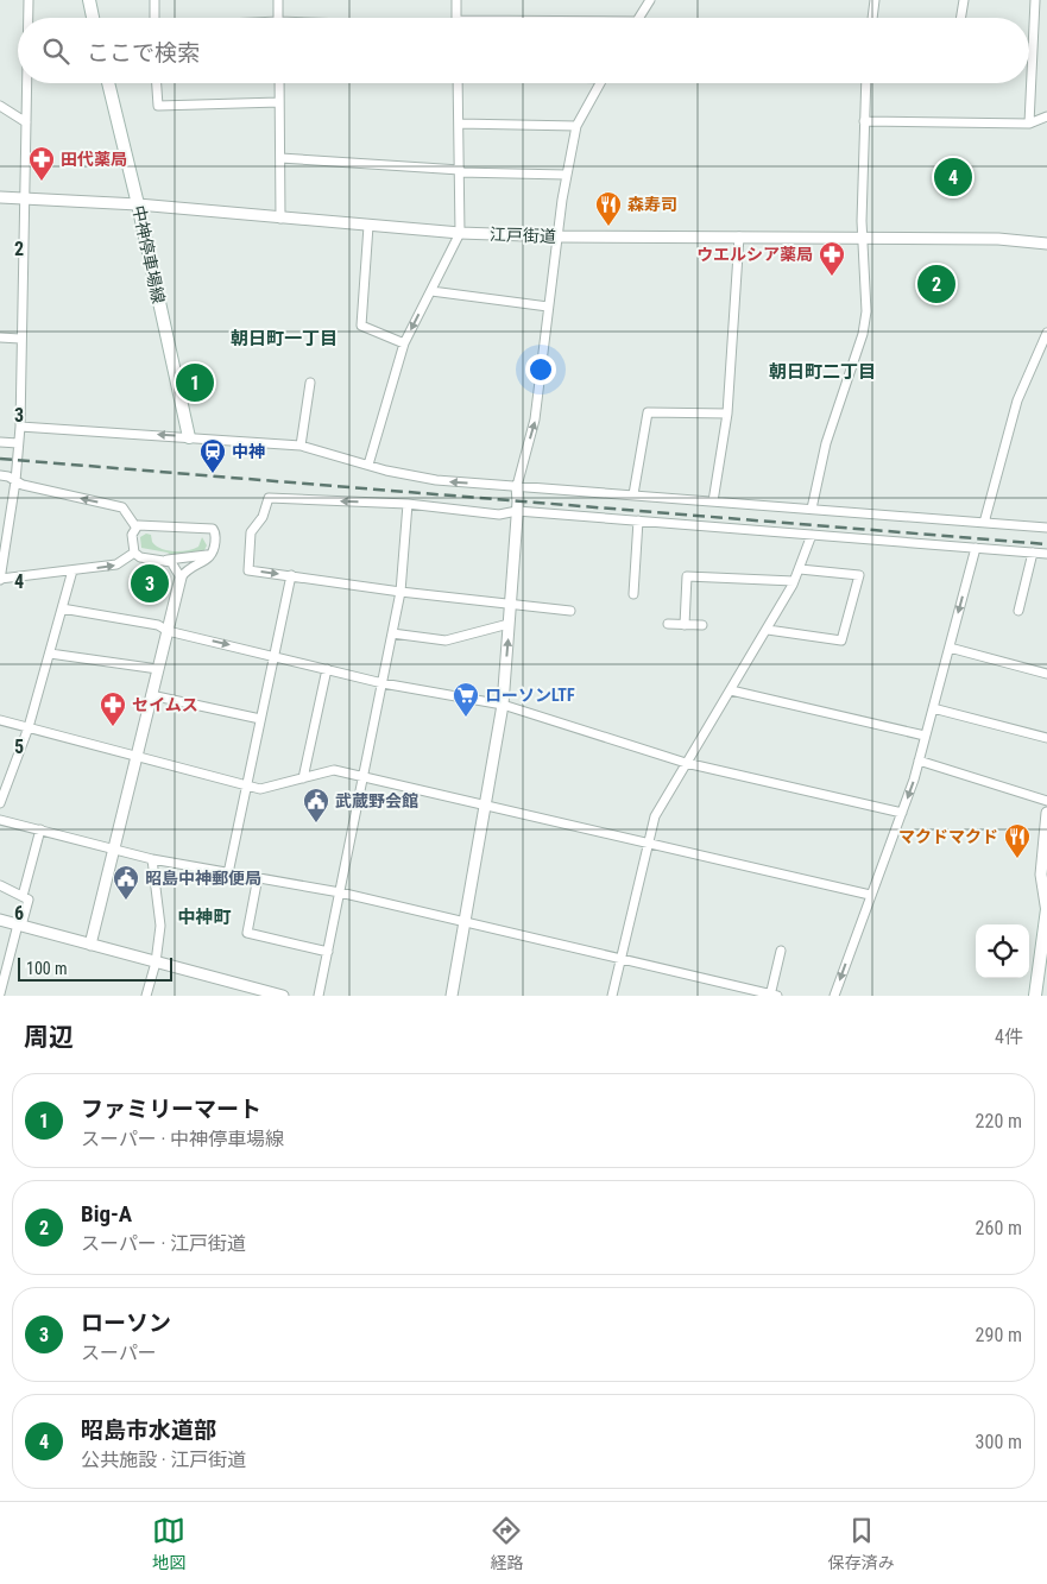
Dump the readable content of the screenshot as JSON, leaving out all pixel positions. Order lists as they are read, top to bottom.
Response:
{
  "streets": {
    "main road": ["中神停車場線"],
    "street": ["江戸街道"]
  },
  "crossings": [
    ["江戸街道", "中神停車場線"]
  ],
  "districts": ["朝日町一丁目", "朝日町二丁目", "中神町"],
  "places": {
    "pharmacy": ["田代薬局", "ウエルシア薬局", "セイムス"],
    "restaurant": ["森寿司", "マクドマクド"],
    "station": ["中神"],
    "supermarket": ["ローソンLTF"],
    "public building": ["武蔵野会館", "昭島中神郵便局"]
  },
  "scale_bar": "100 m",
  "page": {
    "search": "ここで検索",
    "pins": [
      "4",
      "2",
      "1",
      "3"
    ],
    "scale": "100 m",
    "heading": ["周辺", "4件"],
    "list": [
      {
        "mark": "1",
        "name": "ファミリーマート",
        "note": "スーパー · 中神停車場線",
        "value": "220 m"
      },
      {
        "mark": "2",
        "name": "Big-A",
        "note": "スーパー · 江戸街道",
        "value": "260 m"
      },
      {
        "mark": "3",
        "name": "ローソン",
        "note": "スーパー",
        "value": "290 m"
      },
      {
        "mark": "4",
        "name": "昭島市水道部",
        "note": "公共施設 · 江戸街道",
        "value": "300 m"
      }
    ],
    "nav": ["地図", "経路", "保存済み"]
  },
  "grid": {
    "rows": [
      "2",
      "3",
      "4",
      "5",
      "6"
    ]
  }
}
